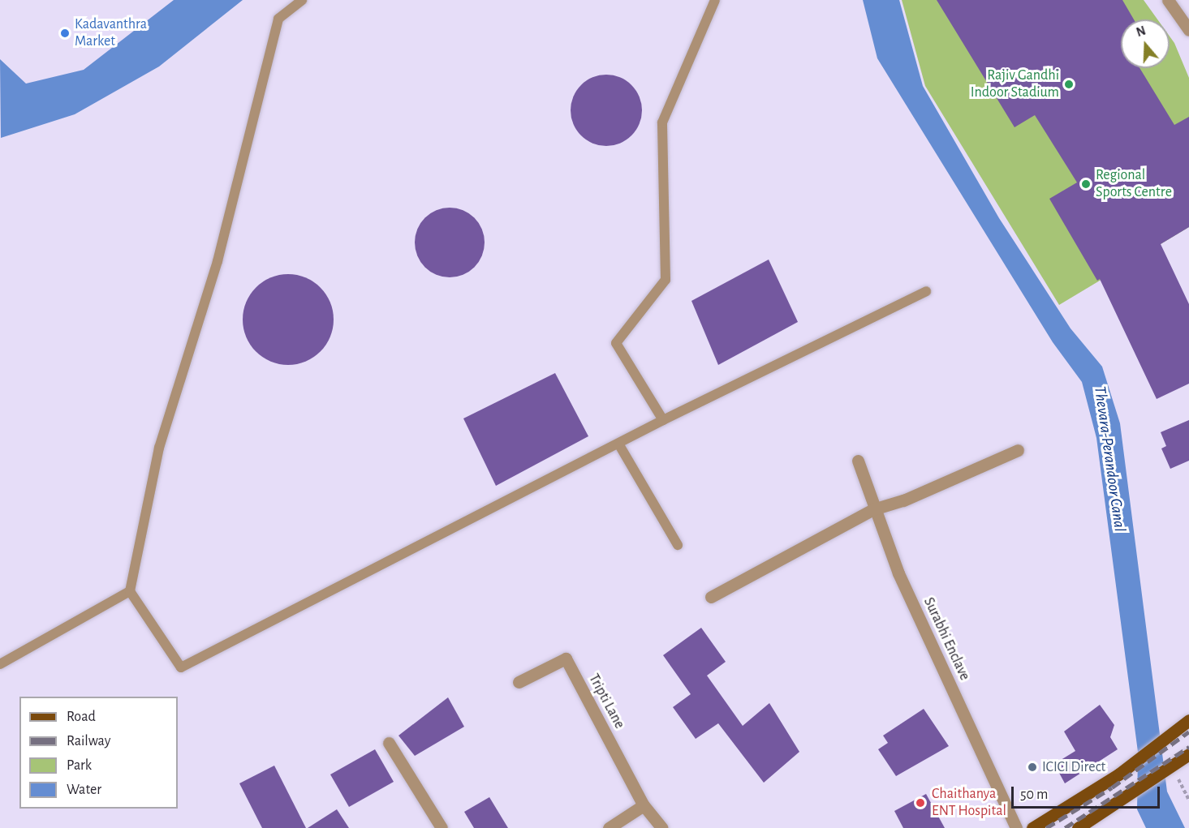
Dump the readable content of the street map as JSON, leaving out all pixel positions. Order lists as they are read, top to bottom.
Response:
{
  "streets": {
    "street": ["Surabhi Enclave", "Tripti Lane"]
  },
  "water": ["Thevara-Perandoor Canal"],
  "places": [
    "Kadavanthra Market",
    "Rajiv Gandhi Indoor Stadium",
    "Regional Sports Centre",
    "ICICI Direct",
    "Chaithanya ENT Hospital"
  ],
  "legend": [
    "Road",
    "Railway",
    "Park",
    "Water"
  ],
  "scale_bar": "50 m",
  "north": "top"
}
